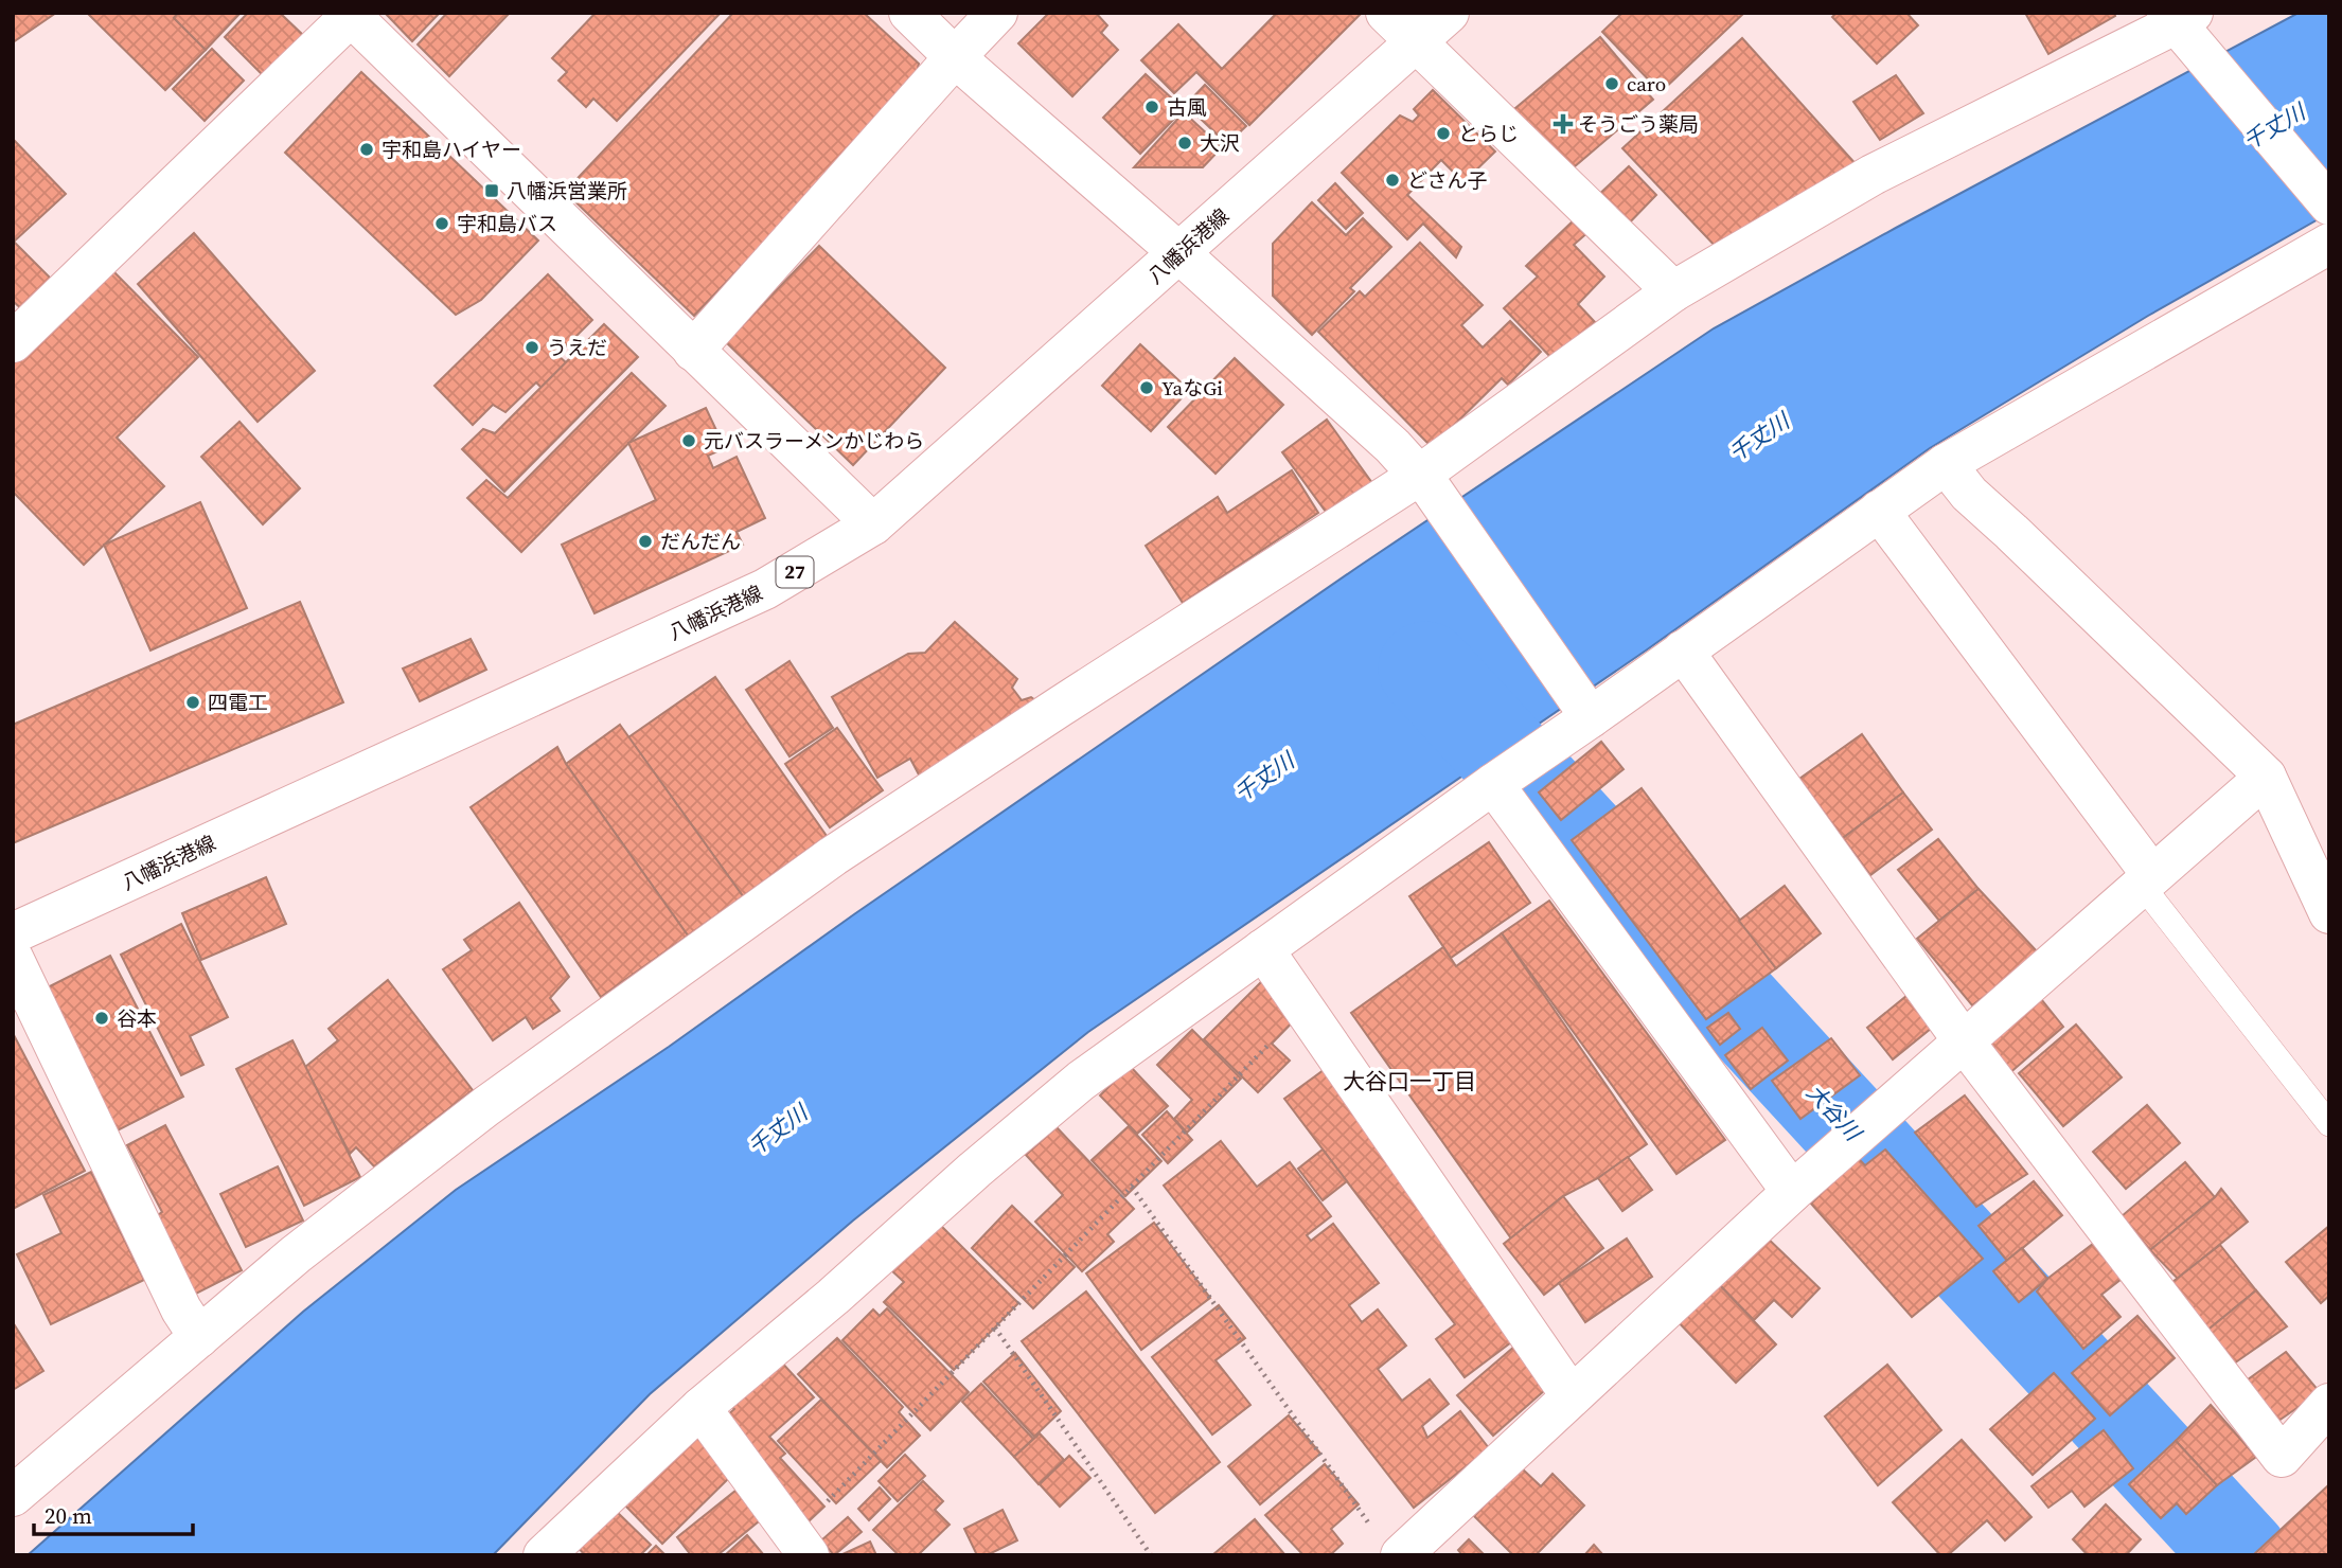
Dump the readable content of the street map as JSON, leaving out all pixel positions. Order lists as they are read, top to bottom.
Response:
{
  "streets": {
    "street": ["八幡浜港線", "27"]
  },
  "districts": ["大谷口一丁目"],
  "water": ["千丈川", "大谷川"],
  "places": {
    "other": [
      "caro",
      "古風",
      "とらじ",
      "大沢",
      "宇和島ハイヤー",
      "どさん子",
      "宇和島バス",
      "うえだ",
      "YaなGi",
      "元バスラーメンかじわら",
      "だんだん",
      "四電工",
      "谷本"
    ],
    "health": ["そうごう薬局"],
    "transit": ["八幡浜営業所"]
  },
  "scale_bar": "20 m"
}
